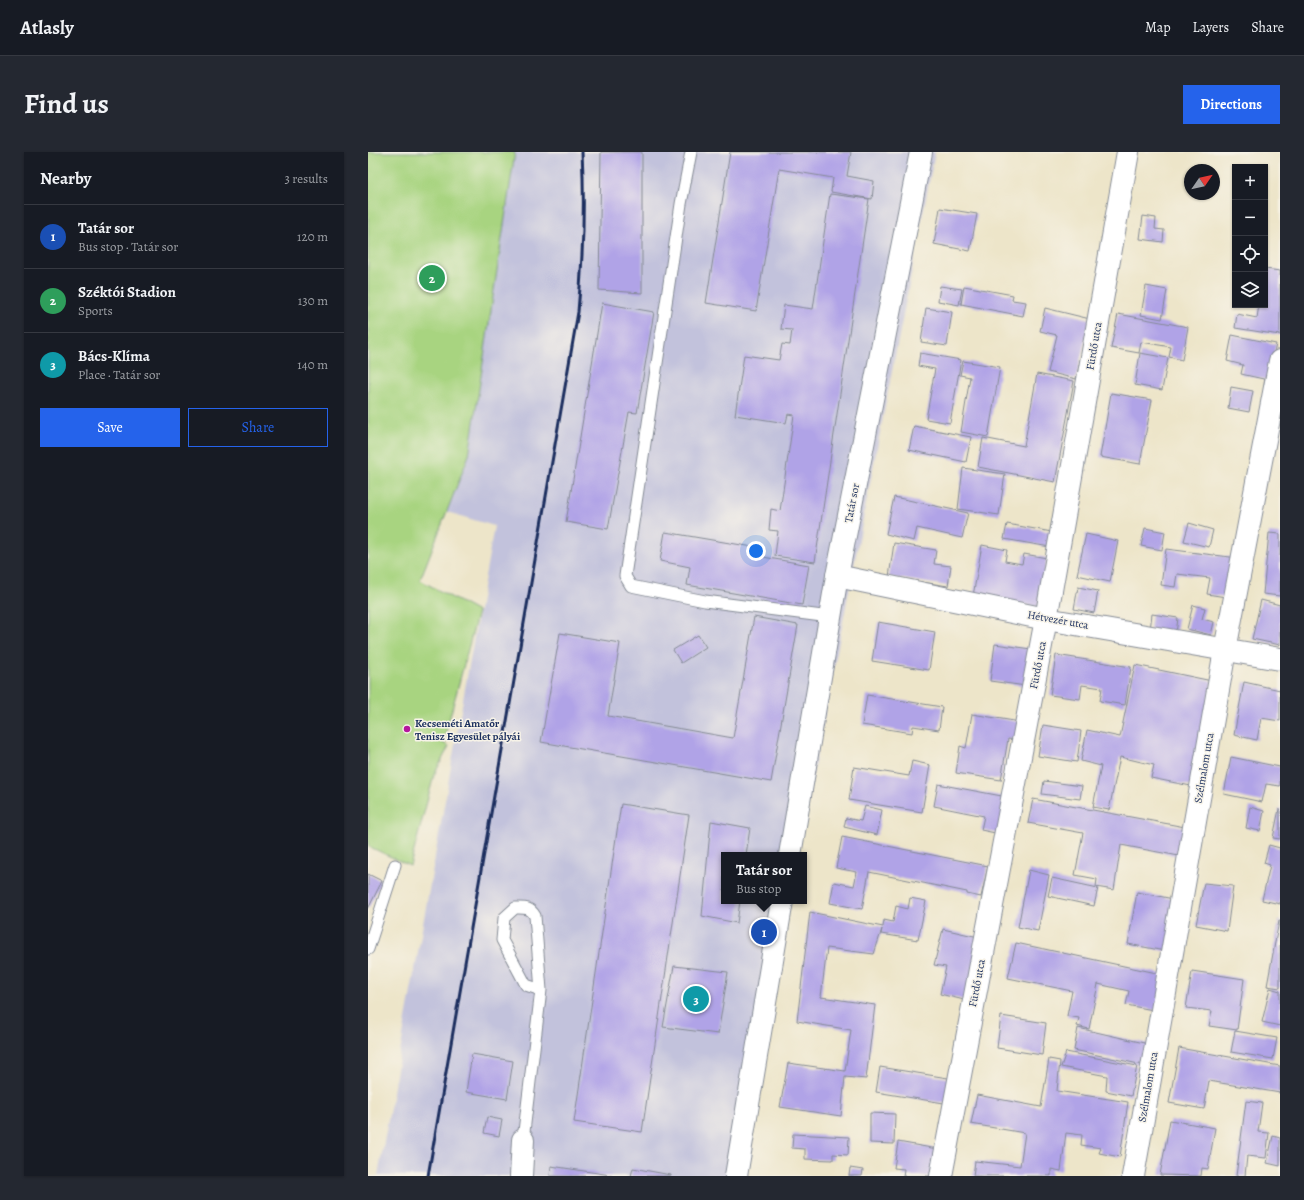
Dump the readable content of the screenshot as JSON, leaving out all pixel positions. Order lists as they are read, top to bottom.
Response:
{
  "streets": {
    "street": [
      "Fürdő utca",
      "Tatár sor",
      "Hétvezér utca",
      "Szélmalom utca"
    ]
  },
  "crossings": [
    ["Fürdő utca", "Hétvezér utca"],
    ["Tatár sor", "Hétvezér utca"],
    ["Hétvezér utca", "Szélmalom utca"]
  ],
  "places": ["Kecseméti Amatőr Tenisz Egyesület pályái"],
  "north": "top right",
  "page": {
    "header": "Atlasly",
    "nav": ["Map", "Layers", "Share"],
    "title": "Find us",
    "buttons": [
      "Directions",
      ["Save", "Share"]
    ],
    "heading": ["Nearby", "3 results"],
    "map_buttons": ["+", "−"],
    "list": [
      {
        "mark": "1",
        "name": "Tatár sor",
        "note": "Bus stop · Tatár sor",
        "value": "120 m"
      },
      {
        "mark": "2",
        "name": "Széktói Stadion",
        "note": "Sports",
        "value": "130 m"
      },
      {
        "mark": "3",
        "name": "Bács-Klíma",
        "note": "Place · Tatár sor",
        "value": "140 m"
      }
    ],
    "pins": ["2", "1", "3"],
    "popup": ["Tatár sor", "Bus stop"]
  }
}
